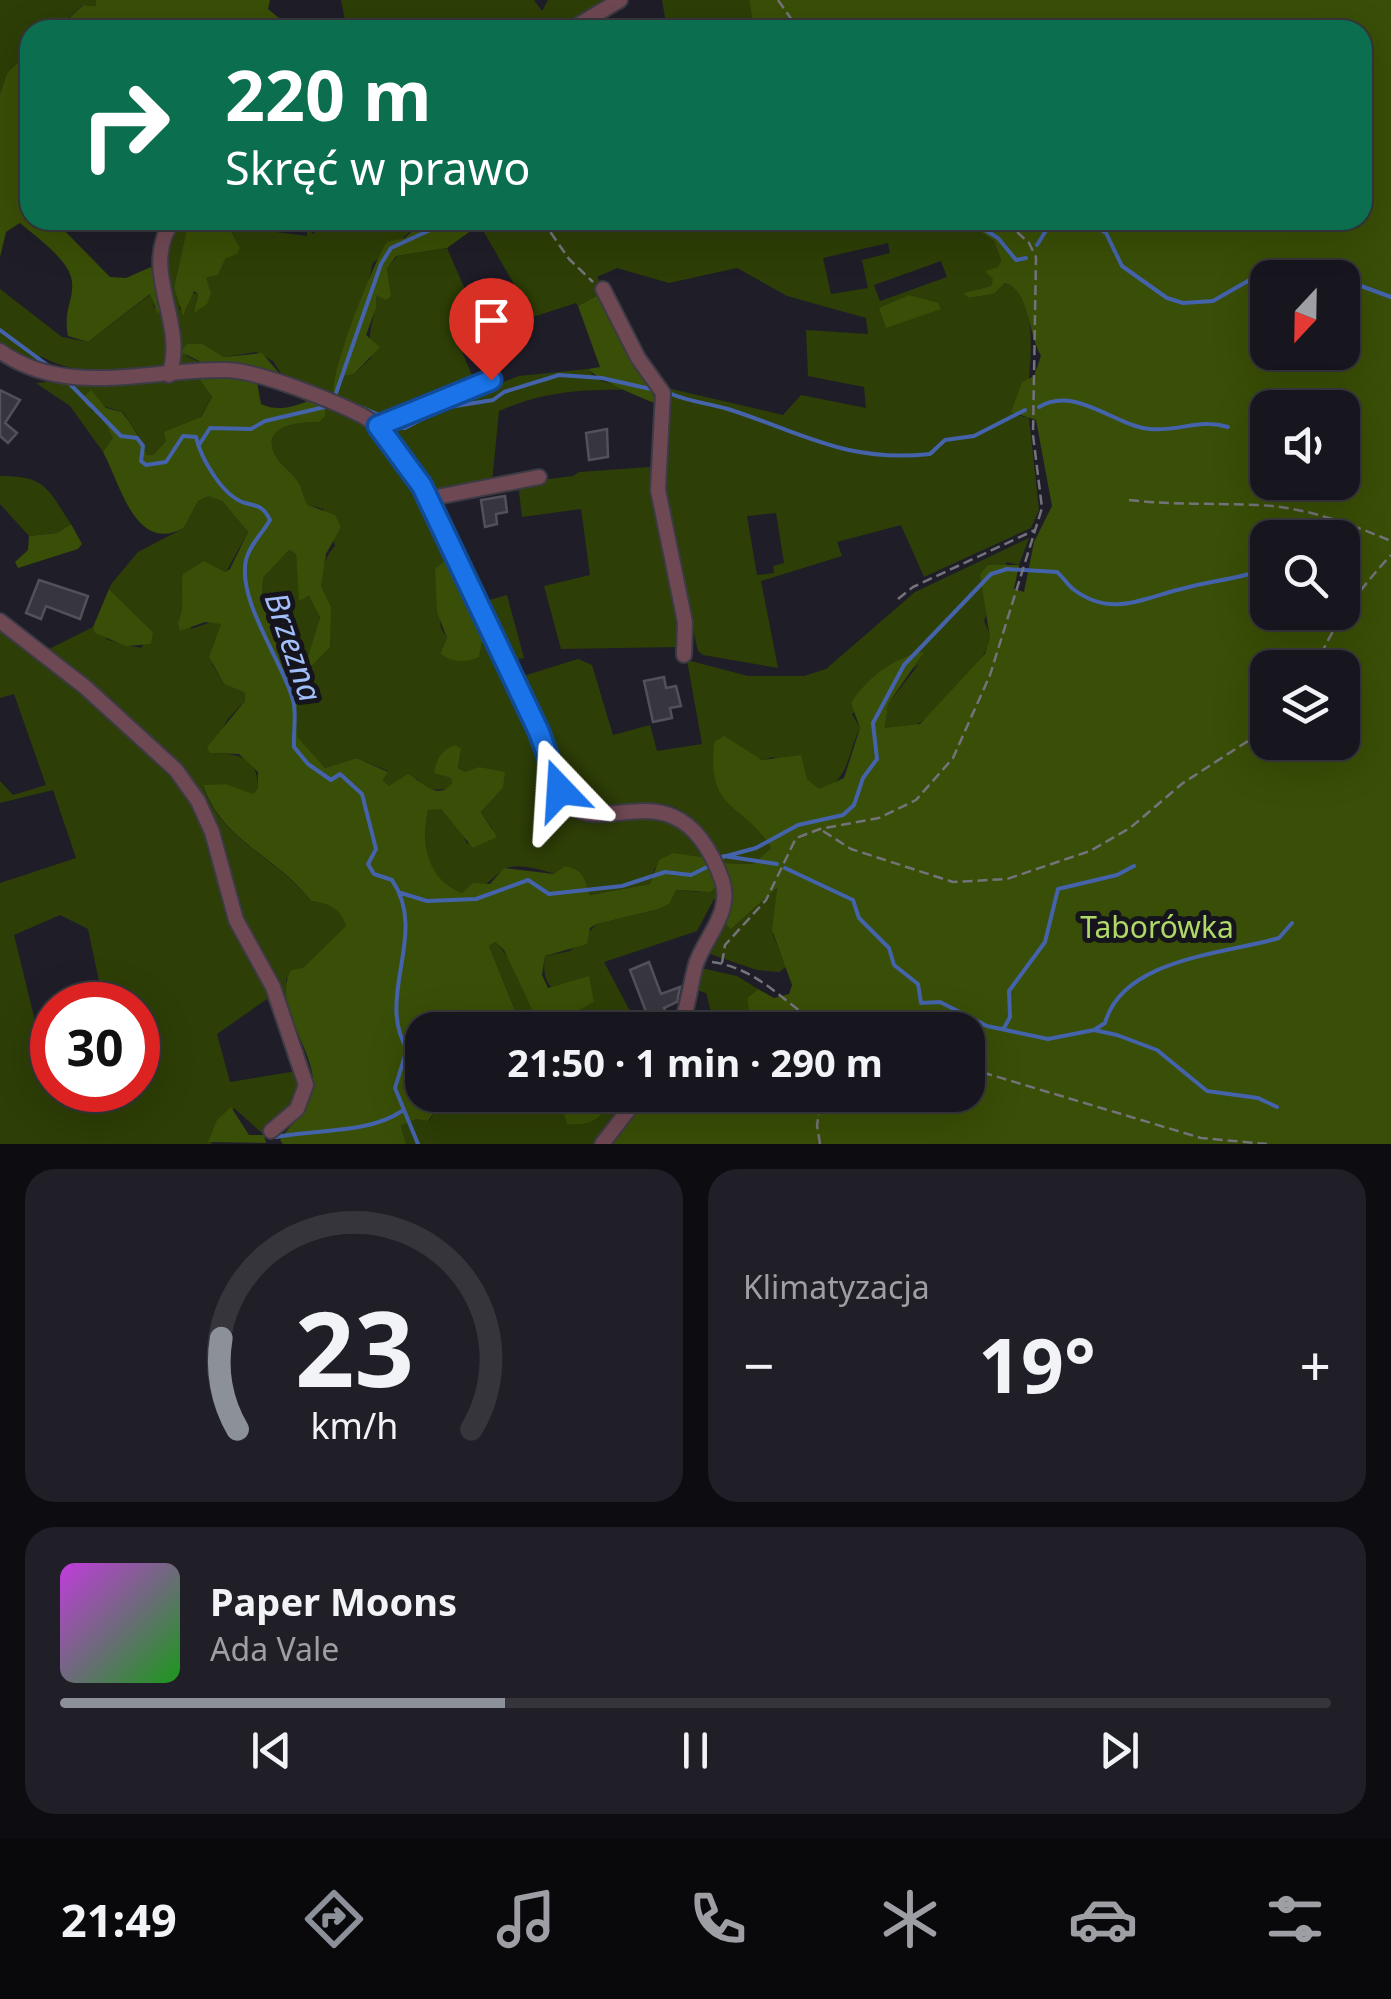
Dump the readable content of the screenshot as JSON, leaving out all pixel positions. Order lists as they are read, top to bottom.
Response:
{
  "water": ["Brzezna"],
  "parks": ["Taborówka"],
  "north": "bottom",
  "page": {
    "turn": ["220 m", "Skręć w prawo"],
    "limit": "30",
    "trip": "21:50 · 1 min · 290 m",
    "tile": "Klimatyzacja",
    "heat": ["−", "19°", "+"],
    "song": ["Paper Moons", "Ada Vale"],
    "tabs": "21:49",
    "gauge": ["23", "km/h"]
  }
}
